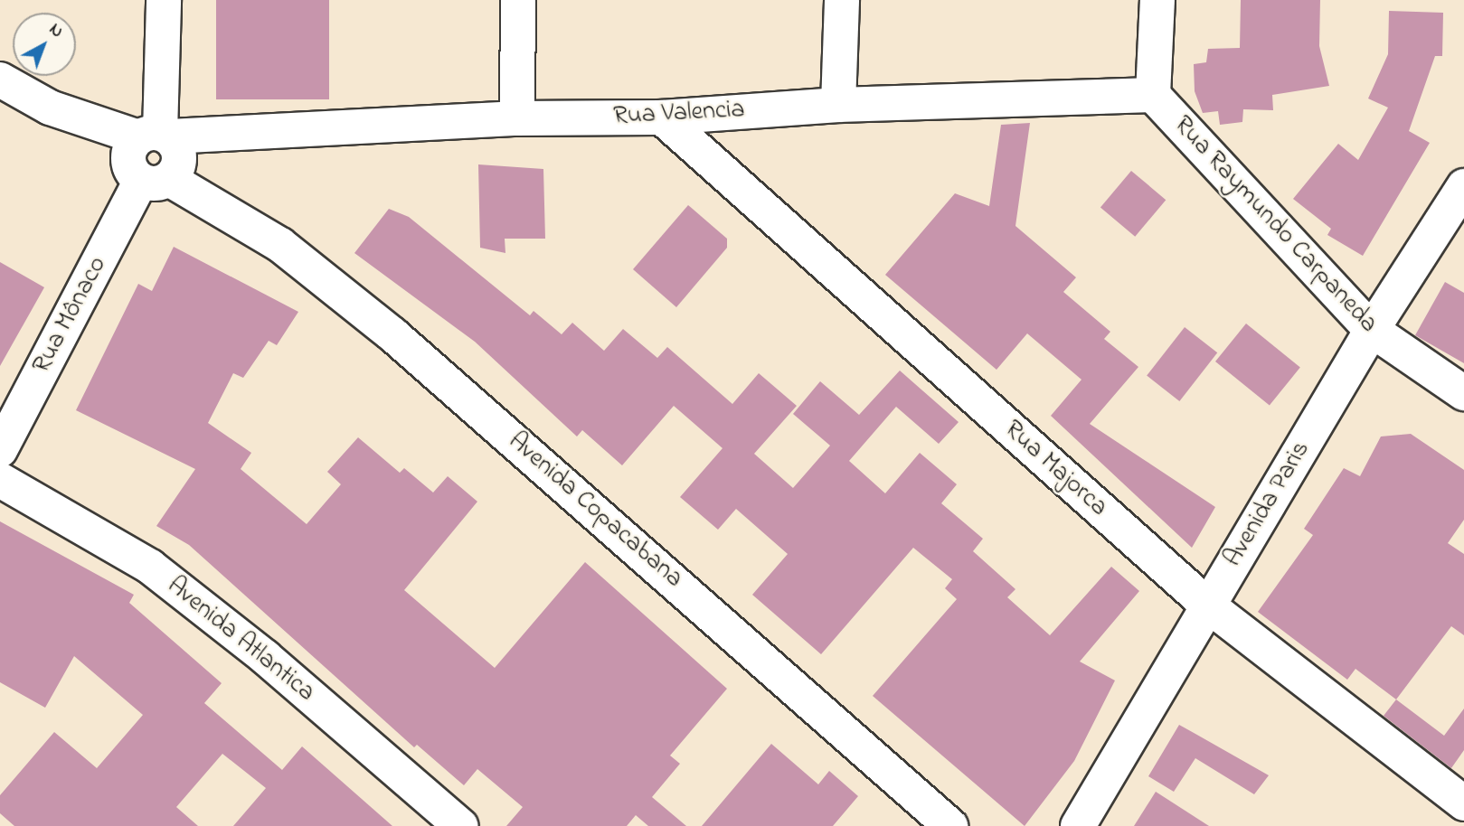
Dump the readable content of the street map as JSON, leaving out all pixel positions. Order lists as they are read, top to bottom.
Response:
{
  "streets": {
    "street": [
      "Rua Valencia",
      "Rua Raymundo Carpaneda",
      "Rua Mônaco",
      "Rua Majorca",
      "Avenida Paris",
      "Avenida Copacabana",
      "Avenida Atlantica"
    ]
  },
  "crossings": [
    ["Rua Valencia", "Rua Raymundo Carpaneda"],
    ["Rua Valencia", "Rua Mônaco"],
    ["Rua Valencia", "Rua Majorca"],
    ["Rua Valencia", "Avenida Copacabana"],
    ["Rua Raymundo Carpaneda", "Avenida Paris"],
    ["Rua Mônaco", "Avenida Copacabana"],
    ["Rua Majorca", "Avenida Paris"]
  ],
  "north": "top right"
}
